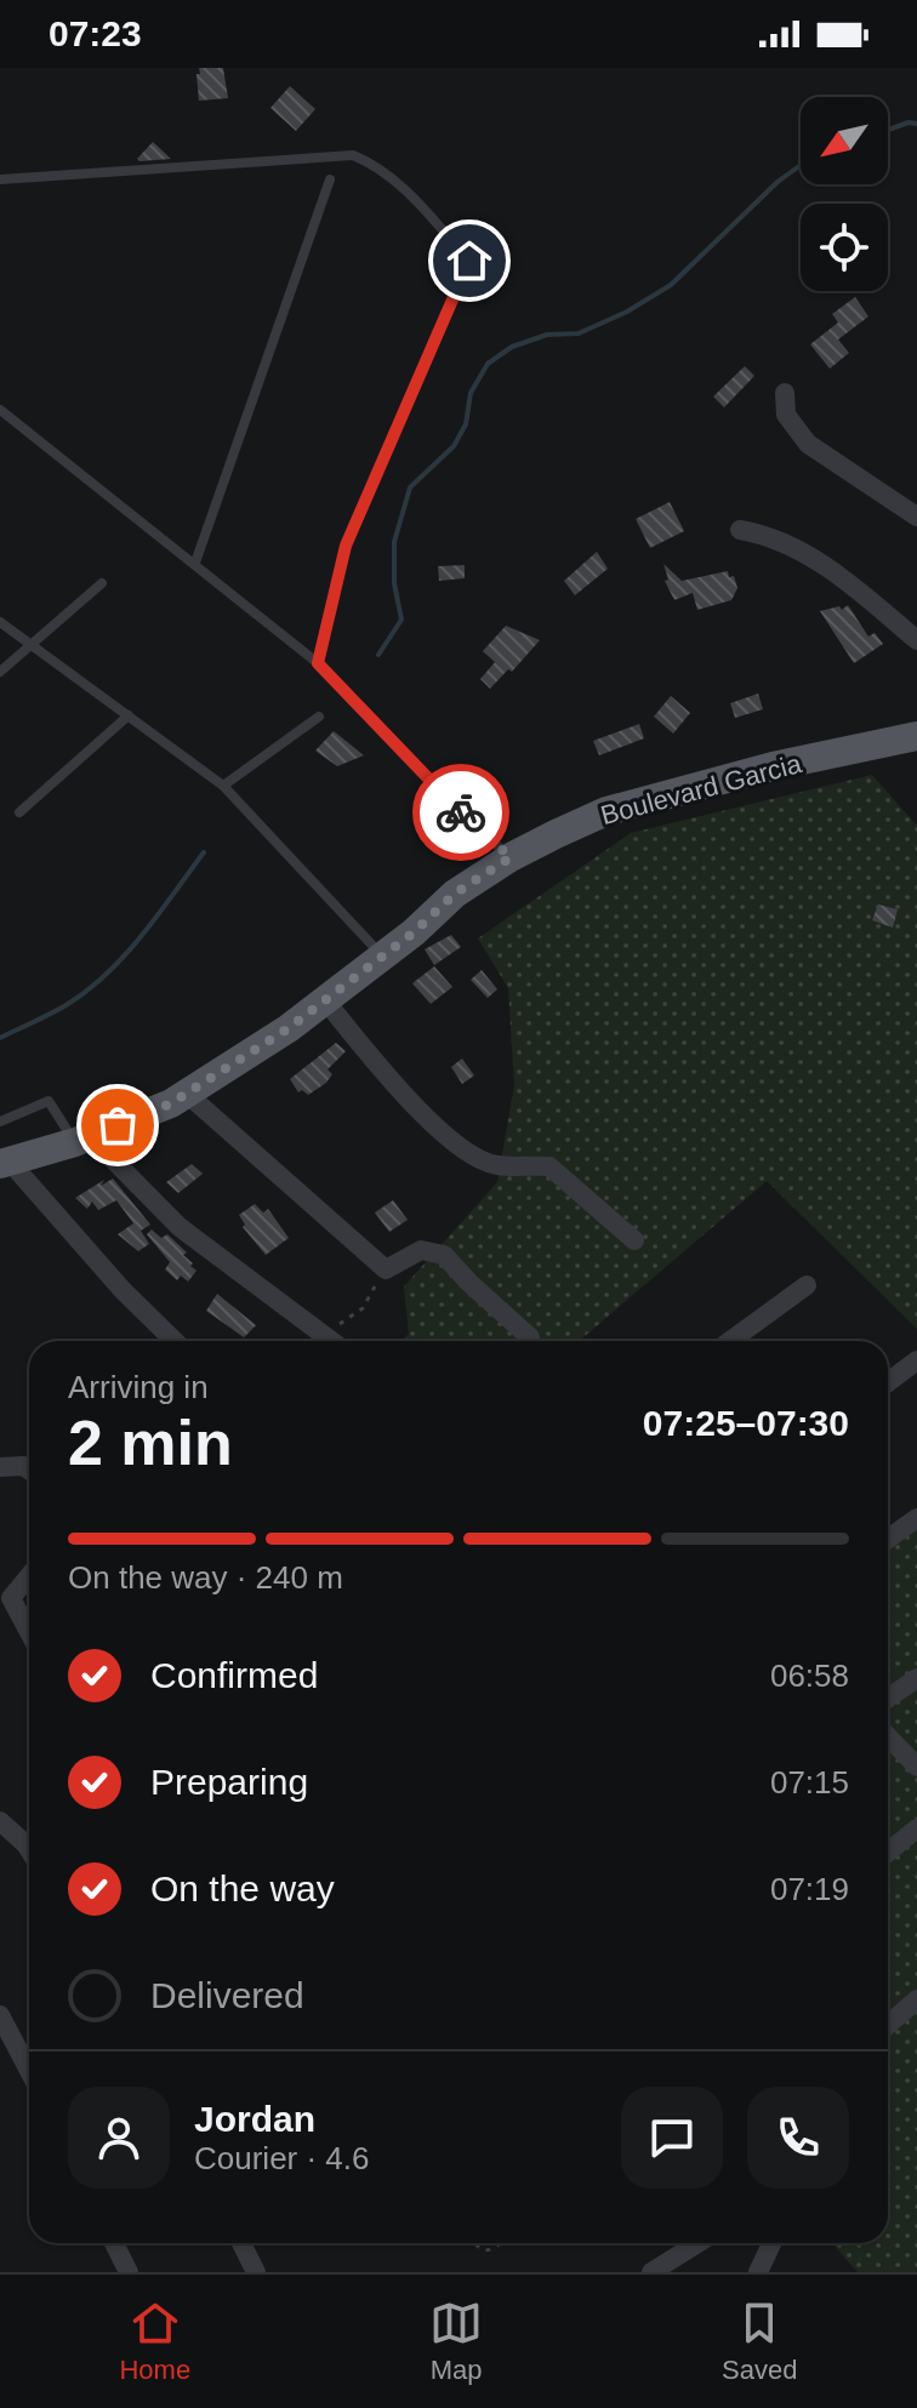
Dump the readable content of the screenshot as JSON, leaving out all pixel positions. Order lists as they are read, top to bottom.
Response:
{
  "streets": {
    "main road": ["Boulevard Garcia"]
  },
  "north": "bottom left",
  "page": {
    "status": "07:23",
    "heading": ["2 min", "Arriving in", "07:25–07:30"],
    "panel": ["Jordan", "Courier · 4.6"],
    "bar": "On the way · 240 m",
    "list": [
      ["Confirmed", "06:58"],
      ["Preparing", "07:15"],
      ["On the way", "07:19"],
      "Delivered"
    ],
    "tabs": ["Home", "Map", "Saved"]
  }
}
